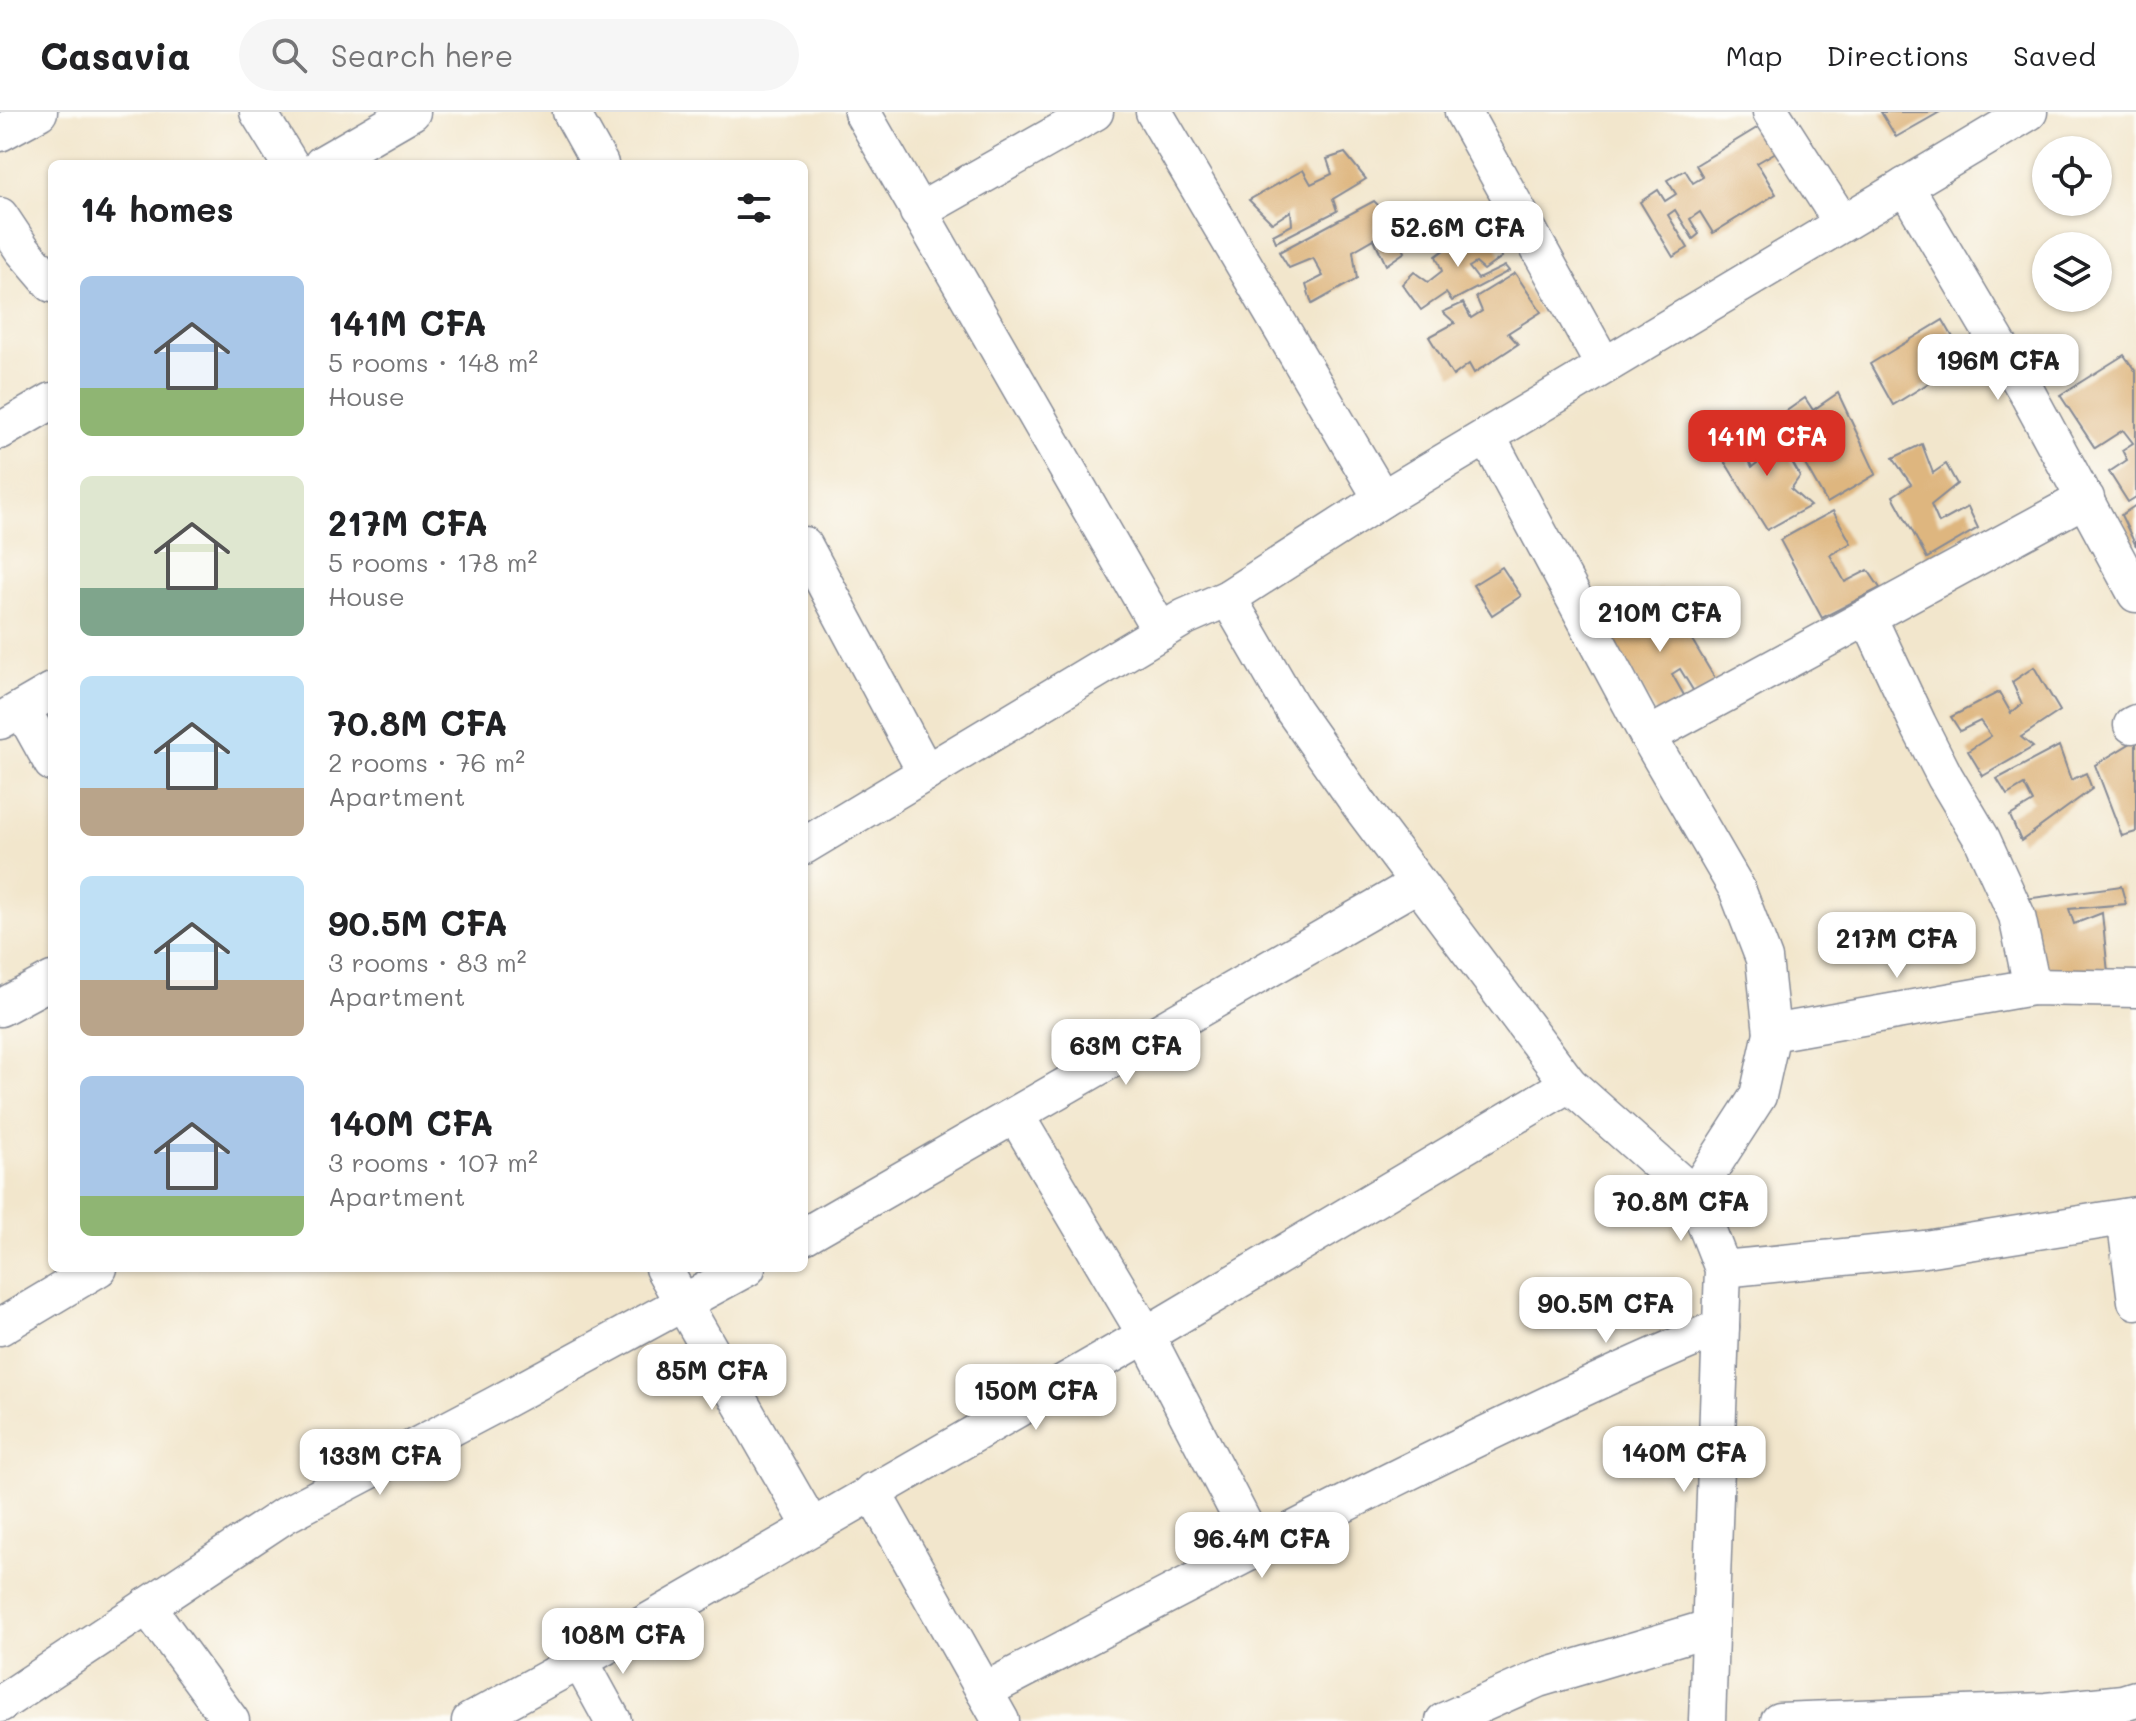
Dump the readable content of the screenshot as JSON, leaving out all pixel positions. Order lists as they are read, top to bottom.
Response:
{
  "page": {
    "header": "Casavia",
    "search": "Search here",
    "nav": ["Map", "Directions", "Saved"],
    "heading": "14 homes",
    "price": [
      "52.6M CFA",
      "196M CFA",
      "141M CFA",
      "210M CFA",
      "217M CFA",
      "63M CFA",
      "70.8M CFA",
      "90.5M CFA",
      "85M CFA",
      "150M CFA",
      "140M CFA",
      "133M CFA",
      "96.4M CFA",
      "108M CFA"
    ],
    "list": [
      {
        "name": "141M CFA",
        "note": "5 rooms · 148 m² · House"
      },
      {
        "name": "217M CFA",
        "note": "5 rooms · 178 m² · House"
      },
      {
        "name": "70.8M CFA",
        "note": "2 rooms · 76 m² · Apartment"
      },
      {
        "name": "90.5M CFA",
        "note": "3 rooms · 83 m² · Apartment"
      },
      {
        "name": "140M CFA",
        "note": "3 rooms · 107 m² · Apartment"
      }
    ]
  }
}
